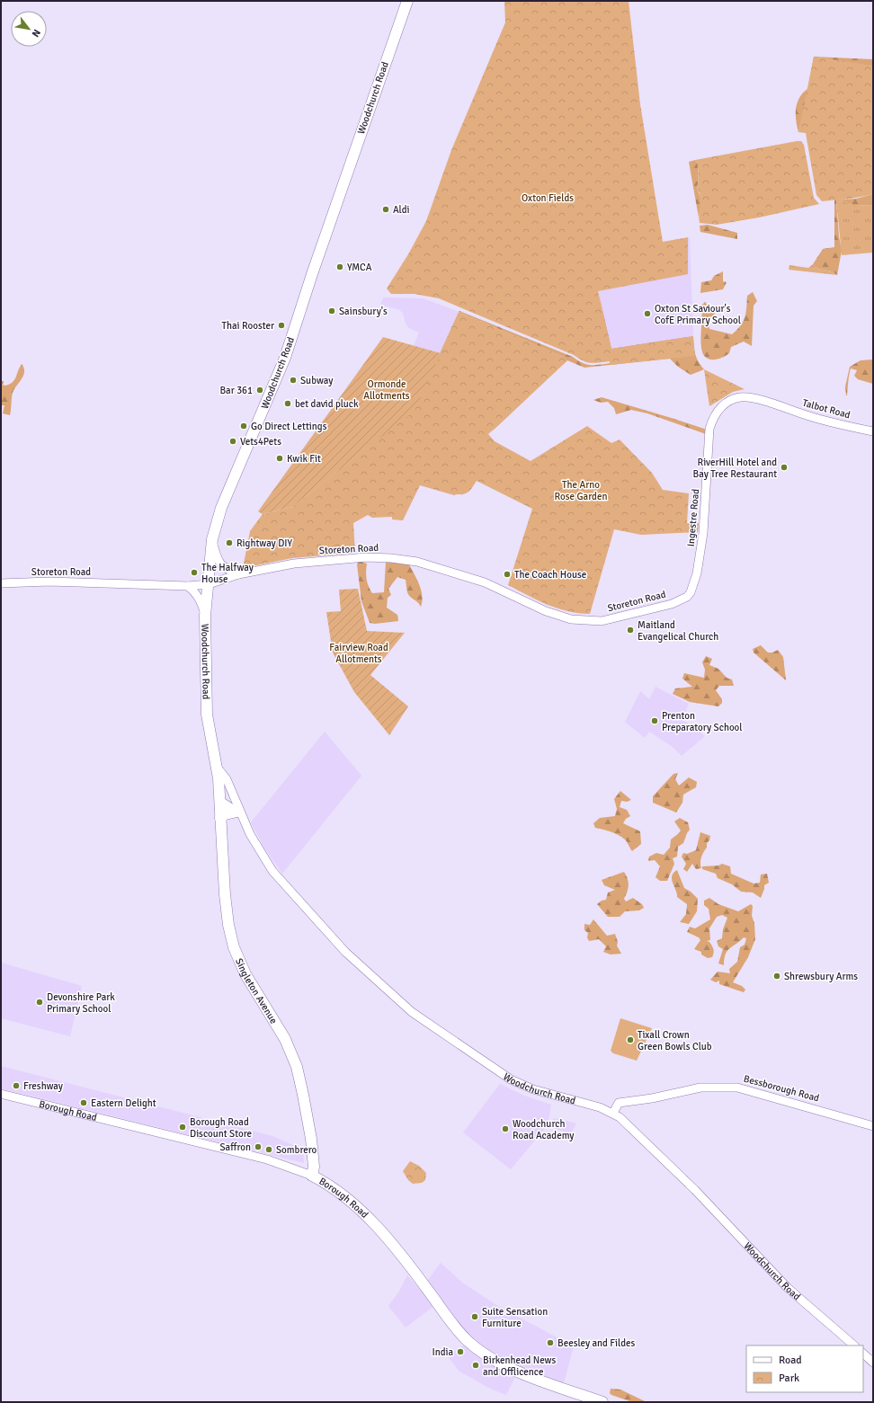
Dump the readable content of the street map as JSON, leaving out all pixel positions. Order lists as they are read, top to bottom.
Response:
{
  "streets": {
    "highway": ["Woodchurch Road", "Singleton Avenue", "Borough Road"],
    "street": [
      "Talbot Road",
      "Ingestre Road",
      "Storeton Road",
      "Bessborough Road"
    ]
  },
  "crossings": [
    ["Woodchurch Road", "Storeton Road"],
    ["Woodchurch Road", "Singleton Avenue"],
    ["Woodchurch Road", "Bessborough Road"],
    ["Talbot Road", "Ingestre Road"],
    ["Ingestre Road", "Storeton Road"],
    ["Singleton Avenue", "Borough Road"]
  ],
  "parks": [
    "Oxton Fields",
    "Ormonde Allotments",
    "The Arno Rose Garden",
    "Fairview Road Allotments"
  ],
  "places": [
    "Aldi",
    "YMCA",
    "Sainsbury's",
    "Oxton St Saviour's CofE Primary School",
    "Thai Rooster",
    "Subway",
    "Bar 361",
    "bet david pluck",
    "Go Direct Lettings",
    "Vets4Pets",
    "Kwik Fit",
    "RiverHill Hotel and Bay Tree Restaurant",
    "Rightway DIY",
    "The Halfway House",
    "The Coach House",
    "Maitland Evangelical Church",
    "Prenton Preparatory School",
    "Shrewsbury Arms",
    "Devonshire Park Primary School",
    "Tixall Crown Green Bowls Club",
    "Freshway",
    "Eastern Delight",
    "Borough Road Discount Store",
    "Woodchurch Road Academy",
    "Saffron",
    "Sombrero",
    "Suite Sensation Furniture",
    "Beesley and Fildes",
    "India",
    "Birkenhead News and Offlicence"
  ],
  "legend": ["Road", "Park"],
  "north": "bottom right"
}
